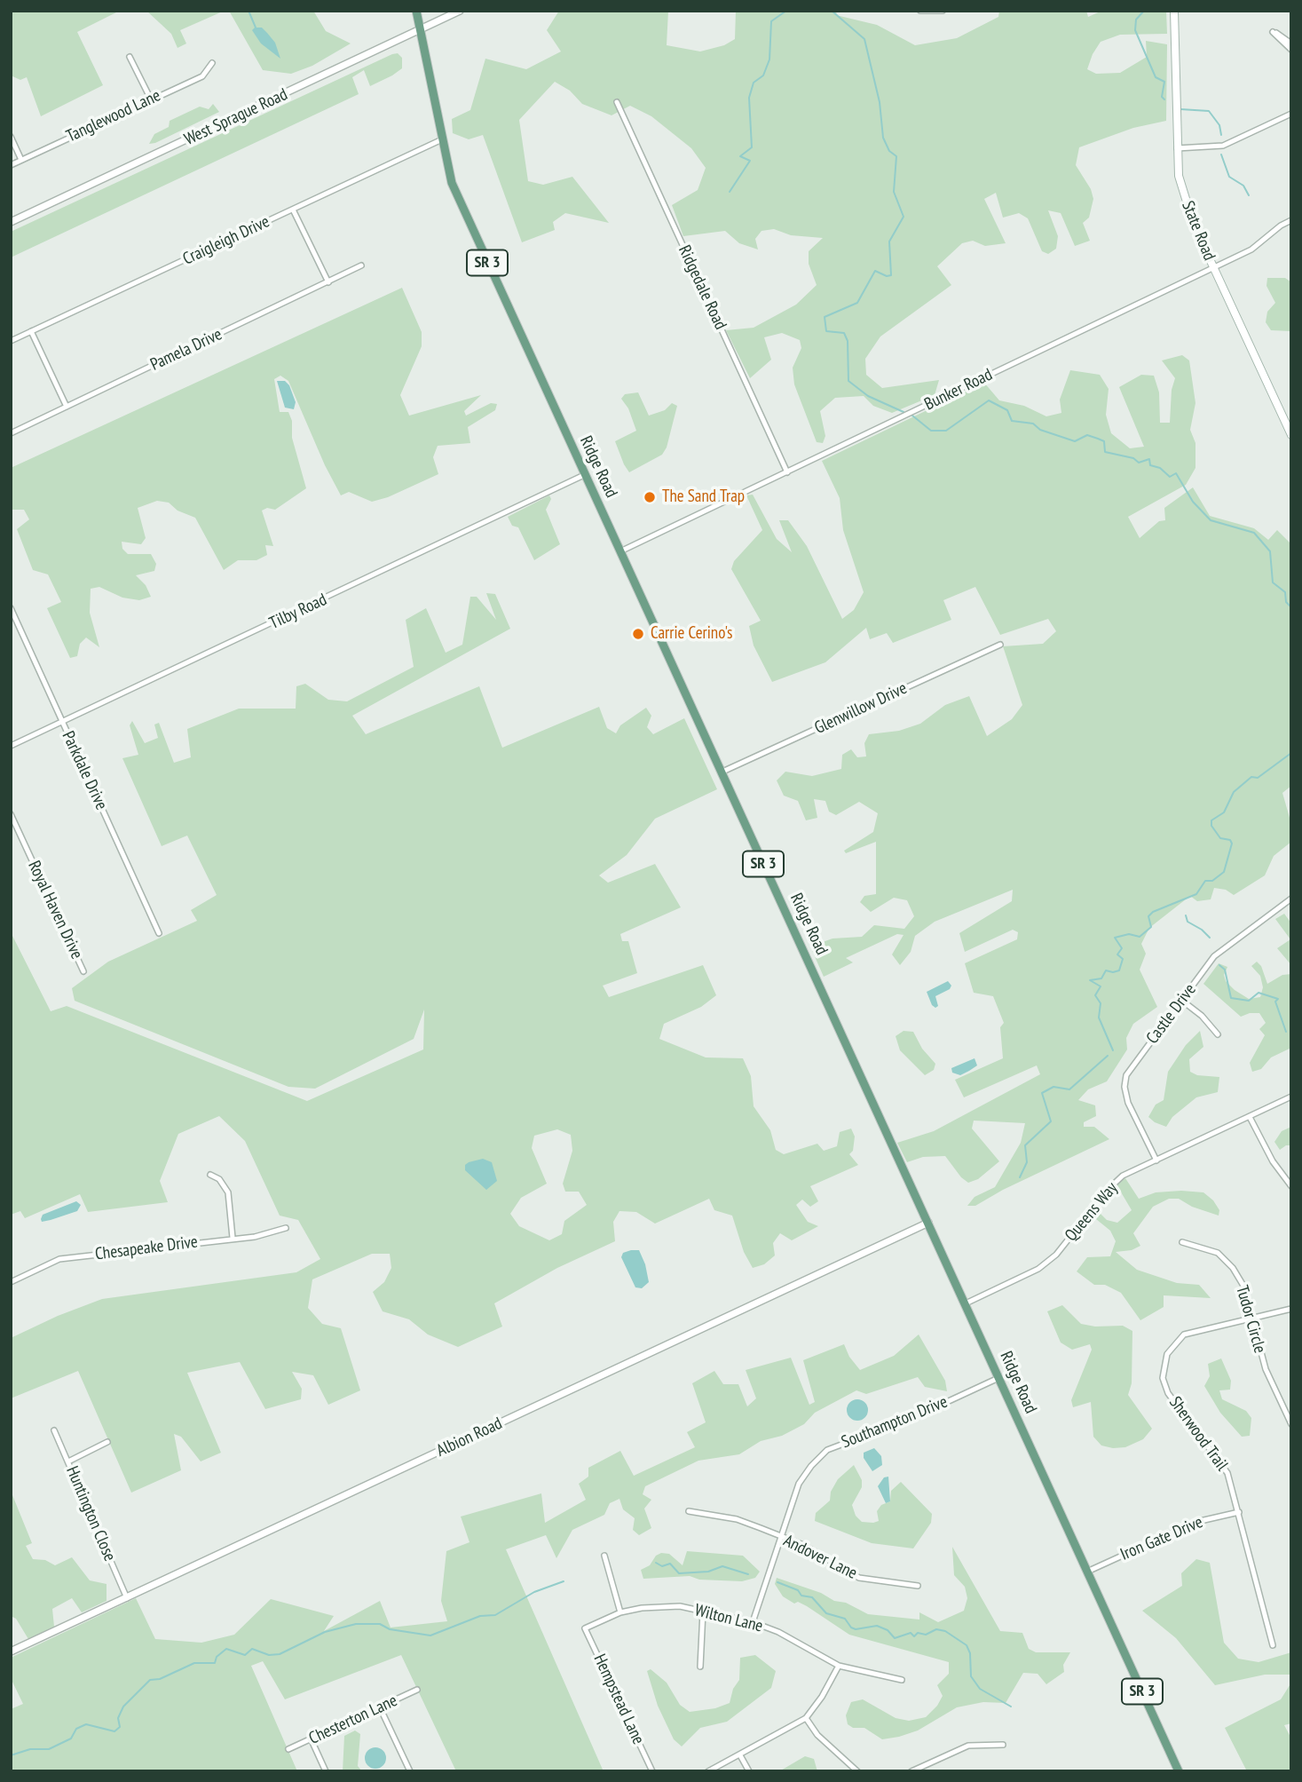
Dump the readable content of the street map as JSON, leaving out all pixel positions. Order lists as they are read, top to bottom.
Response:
{
  "streets": {
    "main road": ["State Road", "SR 3", "Ridge Road"],
    "street": [
      "Tanglewood Lane",
      "West Sprague Road",
      "Craigleigh Drive",
      "Ridgedale Road",
      "Pamela Drive",
      "Bunker Road",
      "Tilby Road",
      "Glenwillow Drive",
      "Parkdale Drive",
      "Royal Haven Drive",
      "Castle Drive",
      "Queens Way",
      "Chesapeake Drive",
      "Tudor Circle",
      "Southampton Drive",
      "Sherwood Trail",
      "Albion Road",
      "Huntington Close",
      "Iron Gate Drive",
      "Andover Lane",
      "Wilton Lane",
      "Hempstead Lane",
      "Chesterton Lane"
    ]
  },
  "crossings": [
    ["West Sprague Road", "Ridge Road"],
    ["State Road", "Bunker Road"],
    ["Craigleigh Drive", "Ridge Road"],
    ["Ridgedale Road", "Bunker Road"],
    ["Bunker Road", "Ridge Road"],
    ["Ridge Road", "Tilby Road"],
    ["Ridge Road", "Glenwillow Drive"],
    ["Ridge Road", "Queens Way"],
    ["Ridge Road", "Southampton Drive"],
    ["Ridge Road", "Albion Road"],
    ["Ridge Road", "Iron Gate Drive"],
    ["Tilby Road", "Parkdale Drive"],
    ["Castle Drive", "Queens Way"],
    ["Tudor Circle", "Sherwood Trail"],
    ["Southampton Drive", "Andover Lane"],
    ["Southampton Drive", "Wilton Lane"],
    ["Sherwood Trail", "Iron Gate Drive"],
    ["Albion Road", "Huntington Close"],
    ["Wilton Lane", "Hempstead Lane"]
  ],
  "places": ["The Sand Trap", "Carrie Cerino's"]
}
